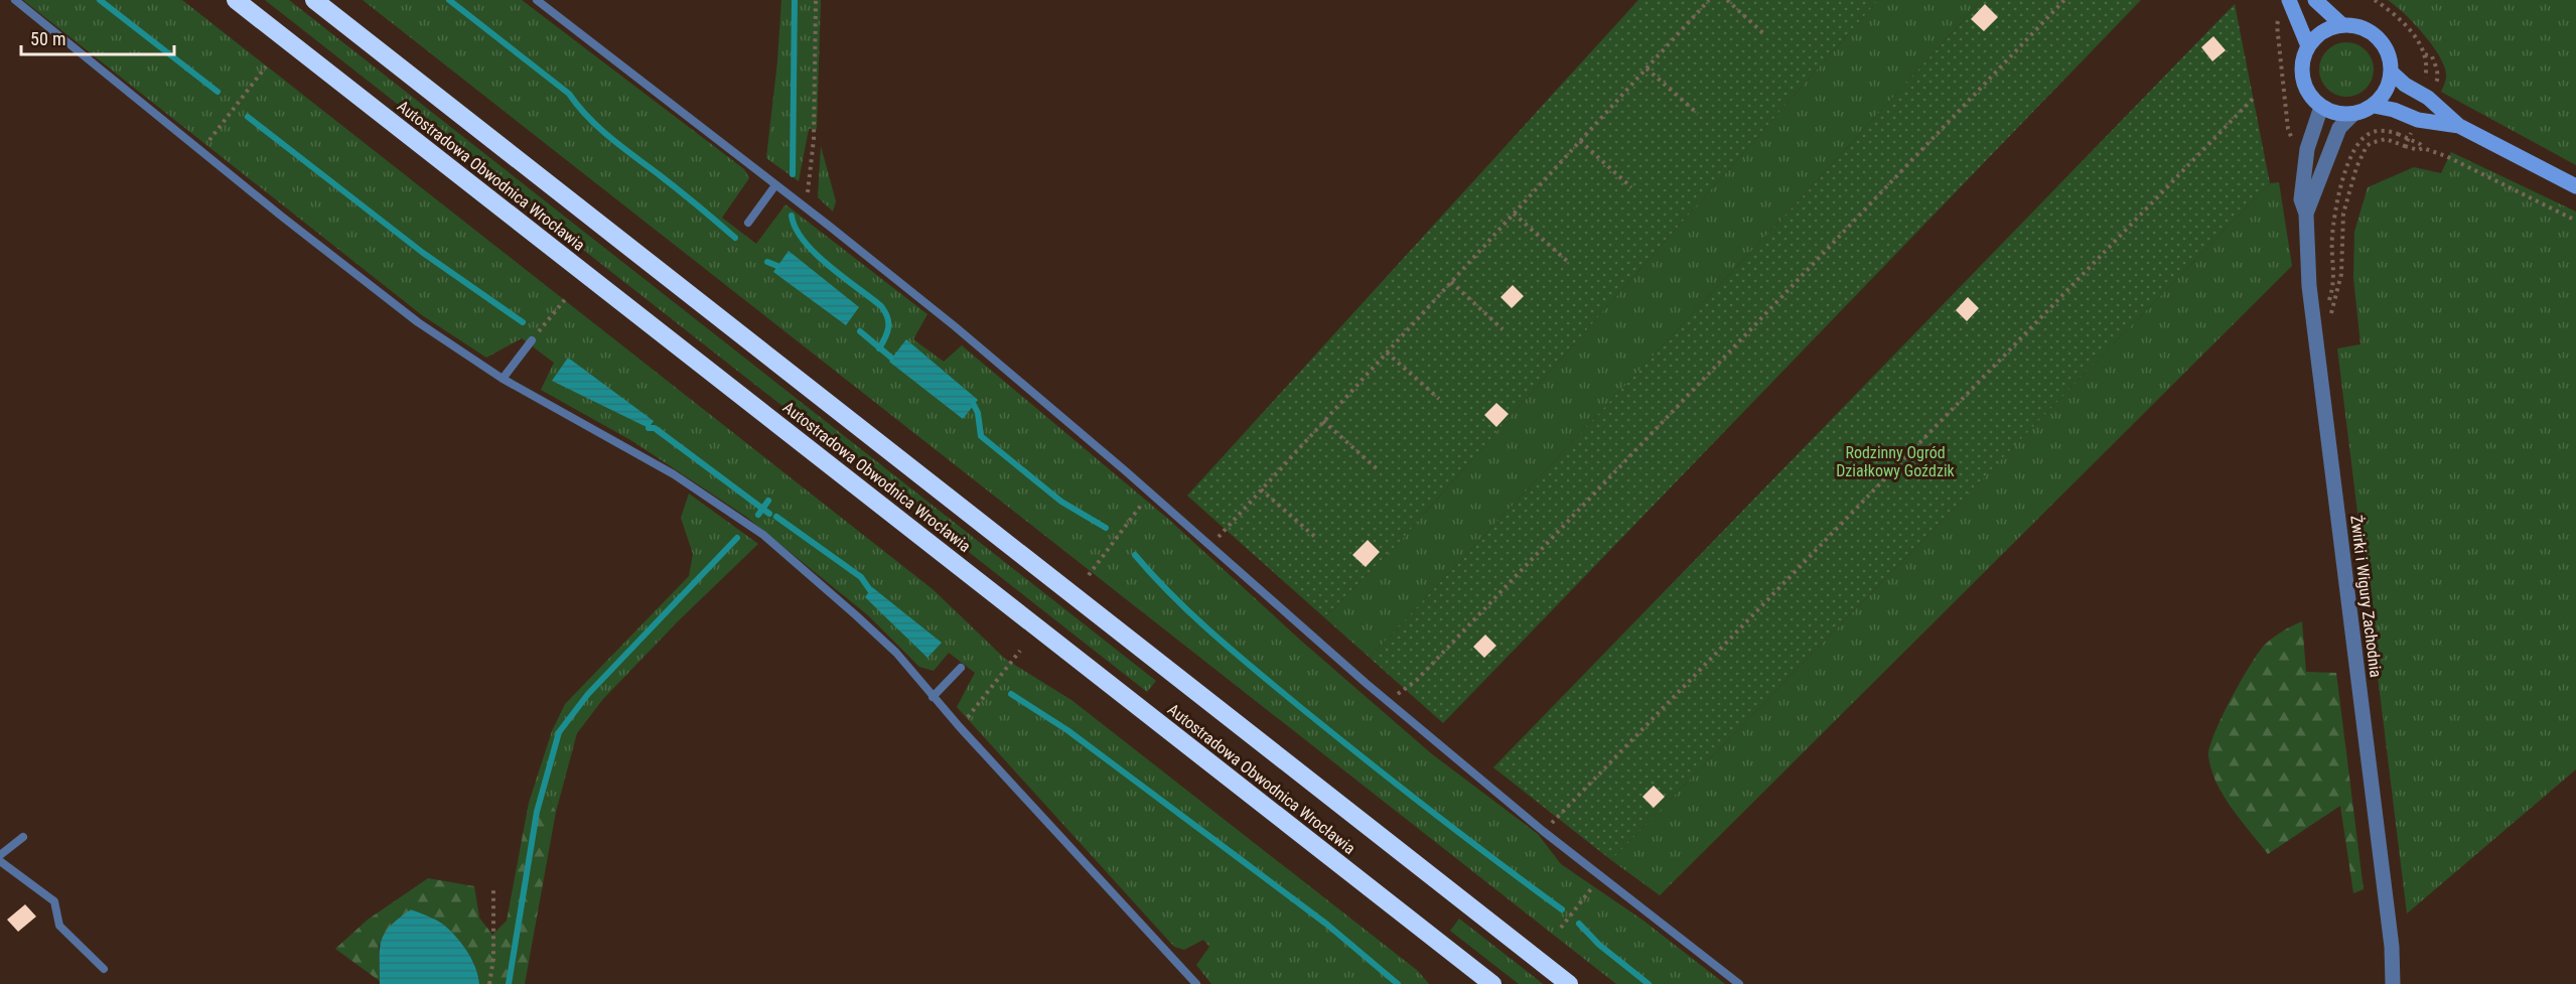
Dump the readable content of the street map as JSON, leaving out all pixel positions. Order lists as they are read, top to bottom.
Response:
{
  "streets": {
    "highway": ["Autostradowa Obwodnica Wrocławia"],
    "street": ["Żwirki i Wigury Zachodnia"]
  },
  "parks": ["Rodzinny Ogród Działkowy Goździk"],
  "scale_bar": "50 m"
}
